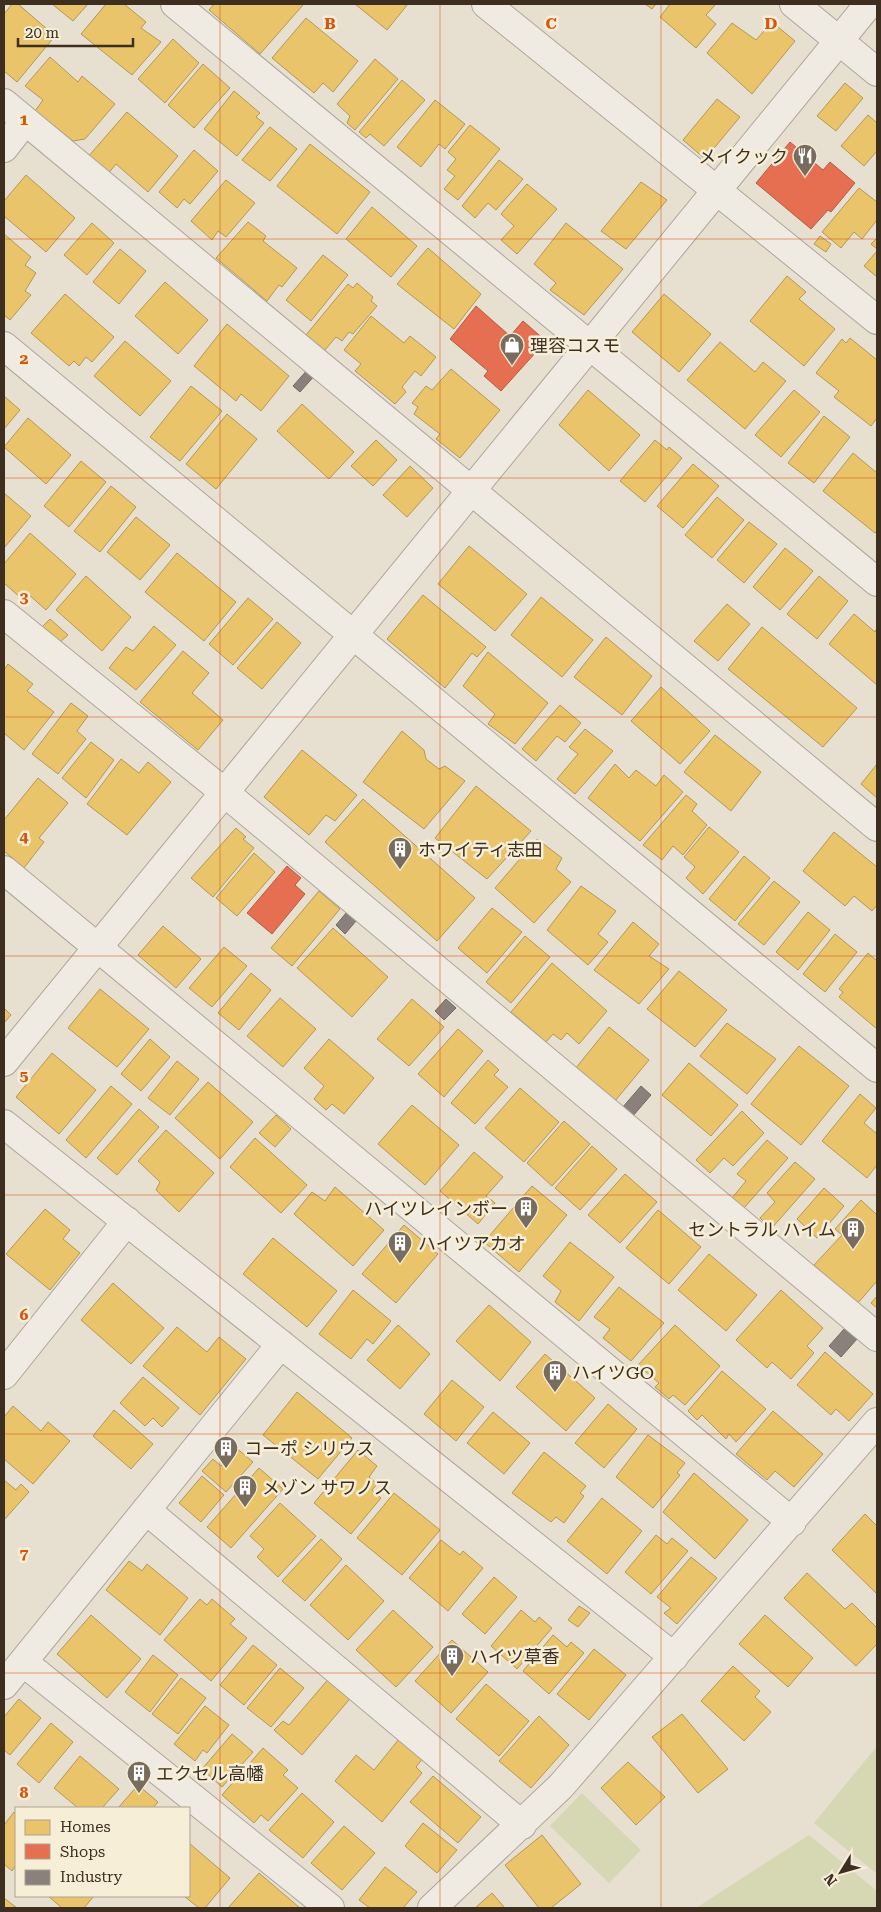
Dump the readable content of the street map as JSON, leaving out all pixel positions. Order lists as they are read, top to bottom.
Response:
{
  "places": {
    "restaurant": ["メイクック"],
    "shop": ["理容コスモ"],
    "building": [
      "ホワイティ志田",
      "ハイツレインボー",
      "セントラル ハイム",
      "ハイツアカオ",
      "ハイツGO",
      "コーポ シリウス",
      "メゾン サワノス",
      "ハイツ草香",
      "エクセル高幡"
    ]
  },
  "legend": ["Homes", "Shops", "Industry"],
  "scale_bar": "20 m",
  "north": "bottom left",
  "grid": {
    "columns": ["B", "C", "D"],
    "rows": [
      "1",
      "2",
      "3",
      "4",
      "5",
      "6",
      "7",
      "8"
    ]
  }
}
